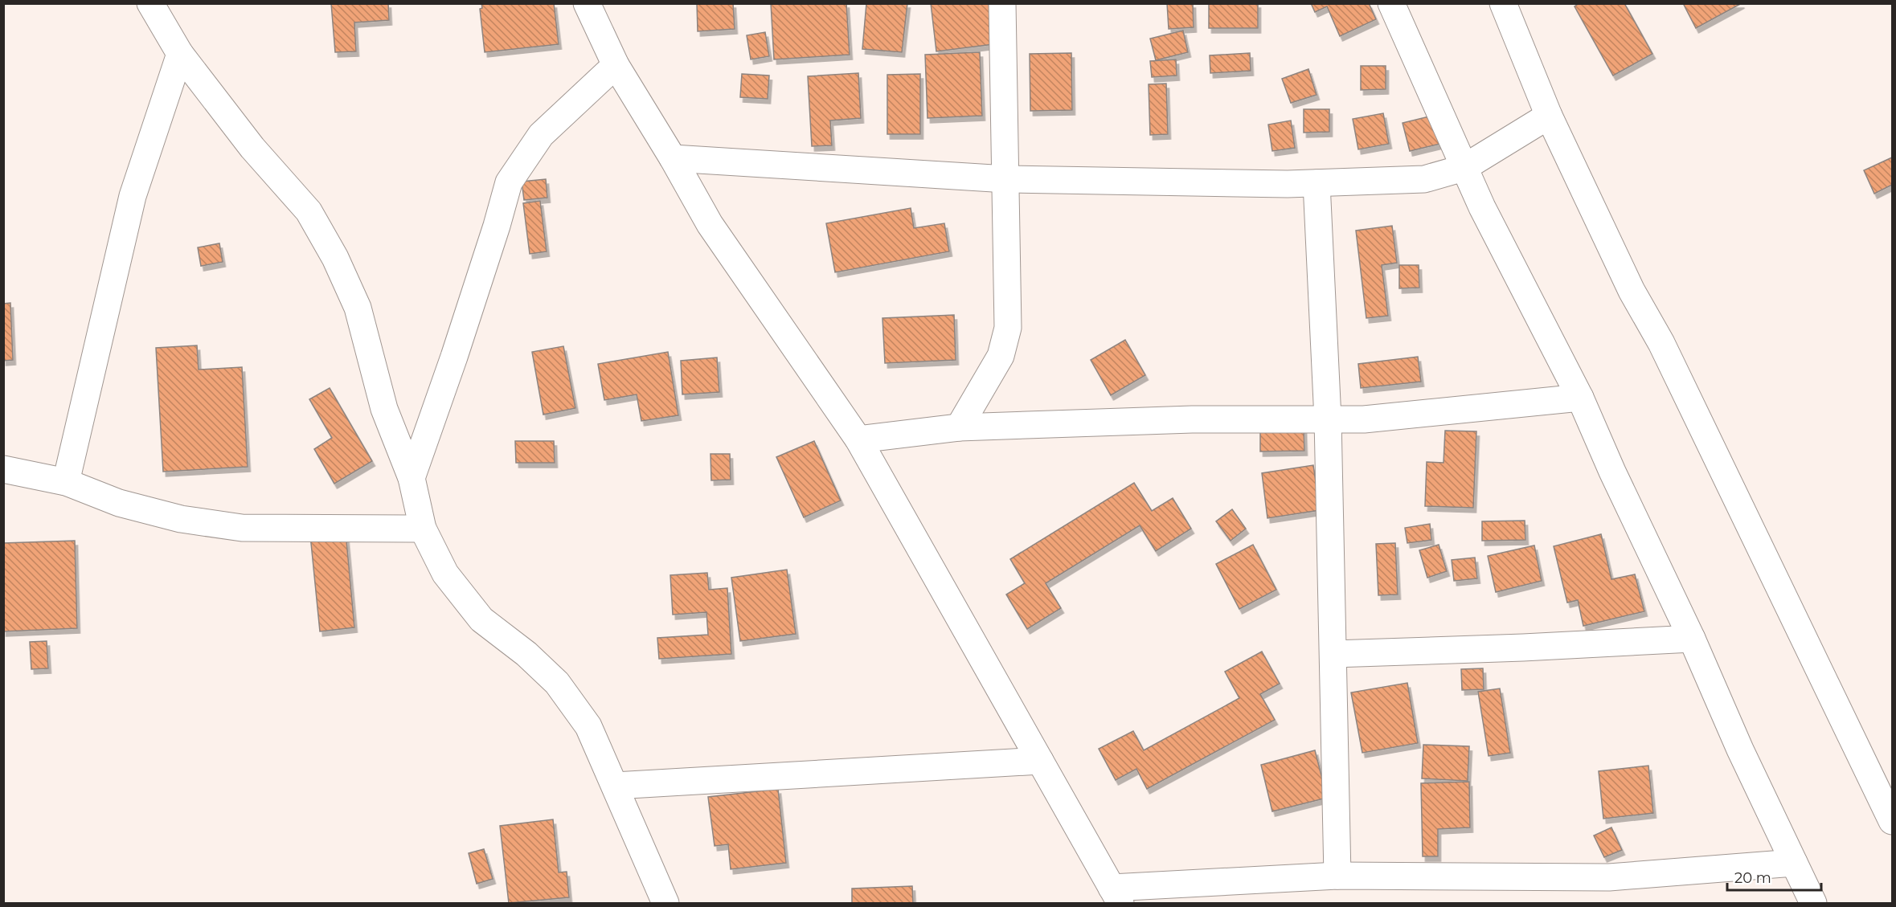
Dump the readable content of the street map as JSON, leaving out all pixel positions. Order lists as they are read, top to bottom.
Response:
{
  "scale_bar": "20 m"
}
